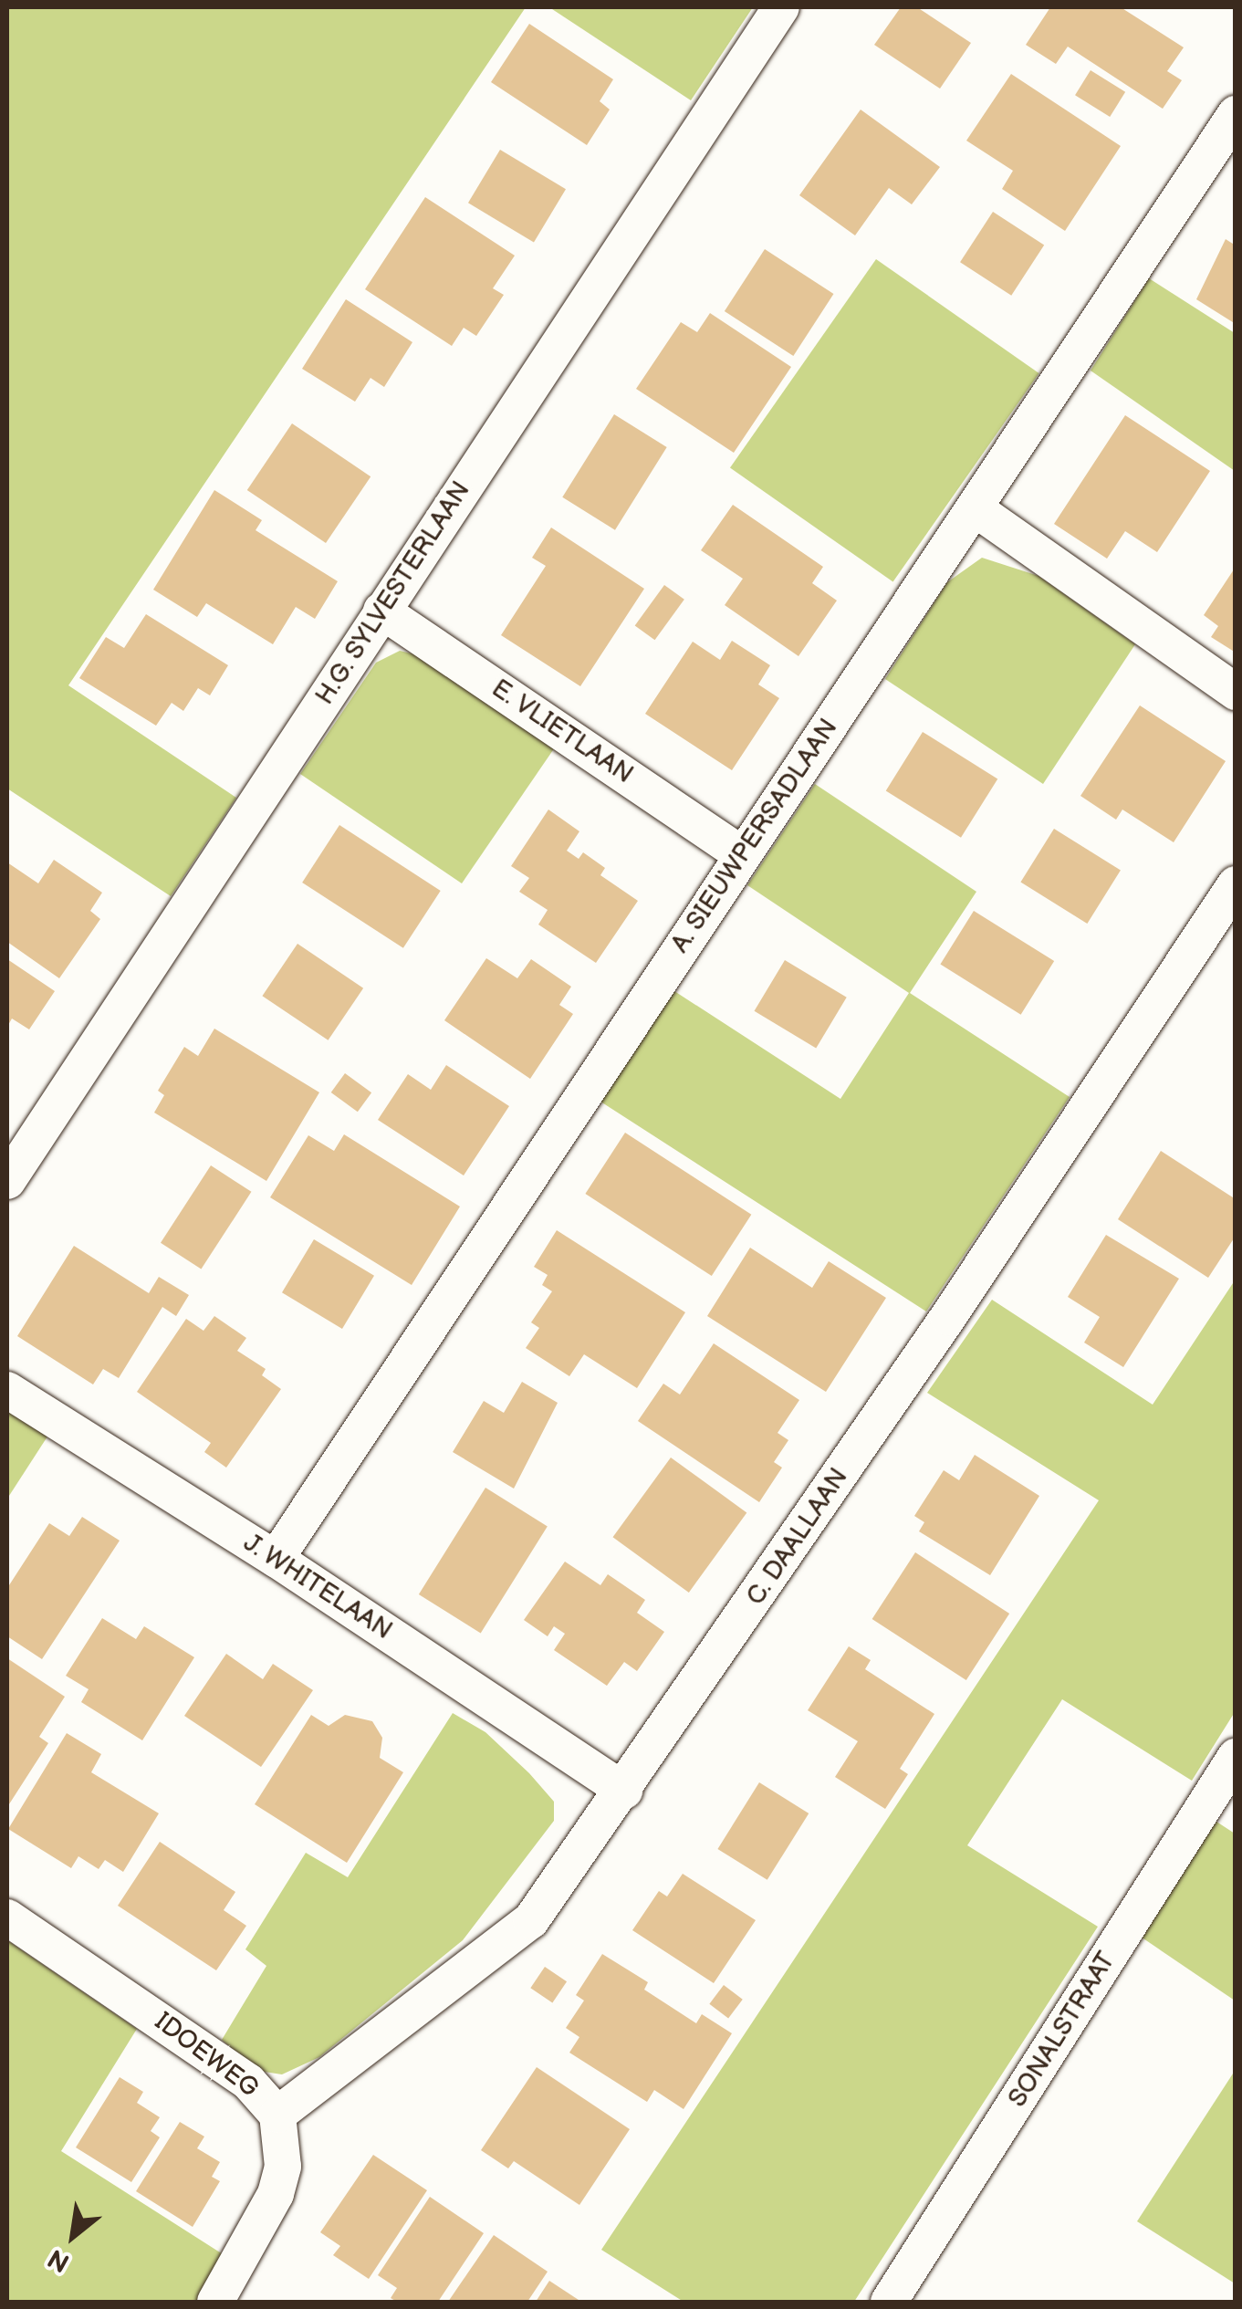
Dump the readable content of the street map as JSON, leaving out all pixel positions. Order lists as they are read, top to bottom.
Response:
{
  "streets": {
    "street": [
      "H.G. SYLVESTERLAAN",
      "E. VLIETLAAN",
      "A. SIEUWPERSADLAAN",
      "C. DAALLAAN",
      "J. WHITELAAN",
      "SONALSTRAAT",
      "IDOEWEG"
    ]
  },
  "crossings": [
    ["H.G. SYLVESTERLAAN", "E. VLIETLAAN"],
    ["E. VLIETLAAN", "A. SIEUWPERSADLAAN"],
    ["A. SIEUWPERSADLAAN", "J. WHITELAAN"],
    ["C. DAALLAAN", "J. WHITELAAN"],
    ["C. DAALLAAN", "IDOEWEG"]
  ],
  "north": "bottom left"
}
